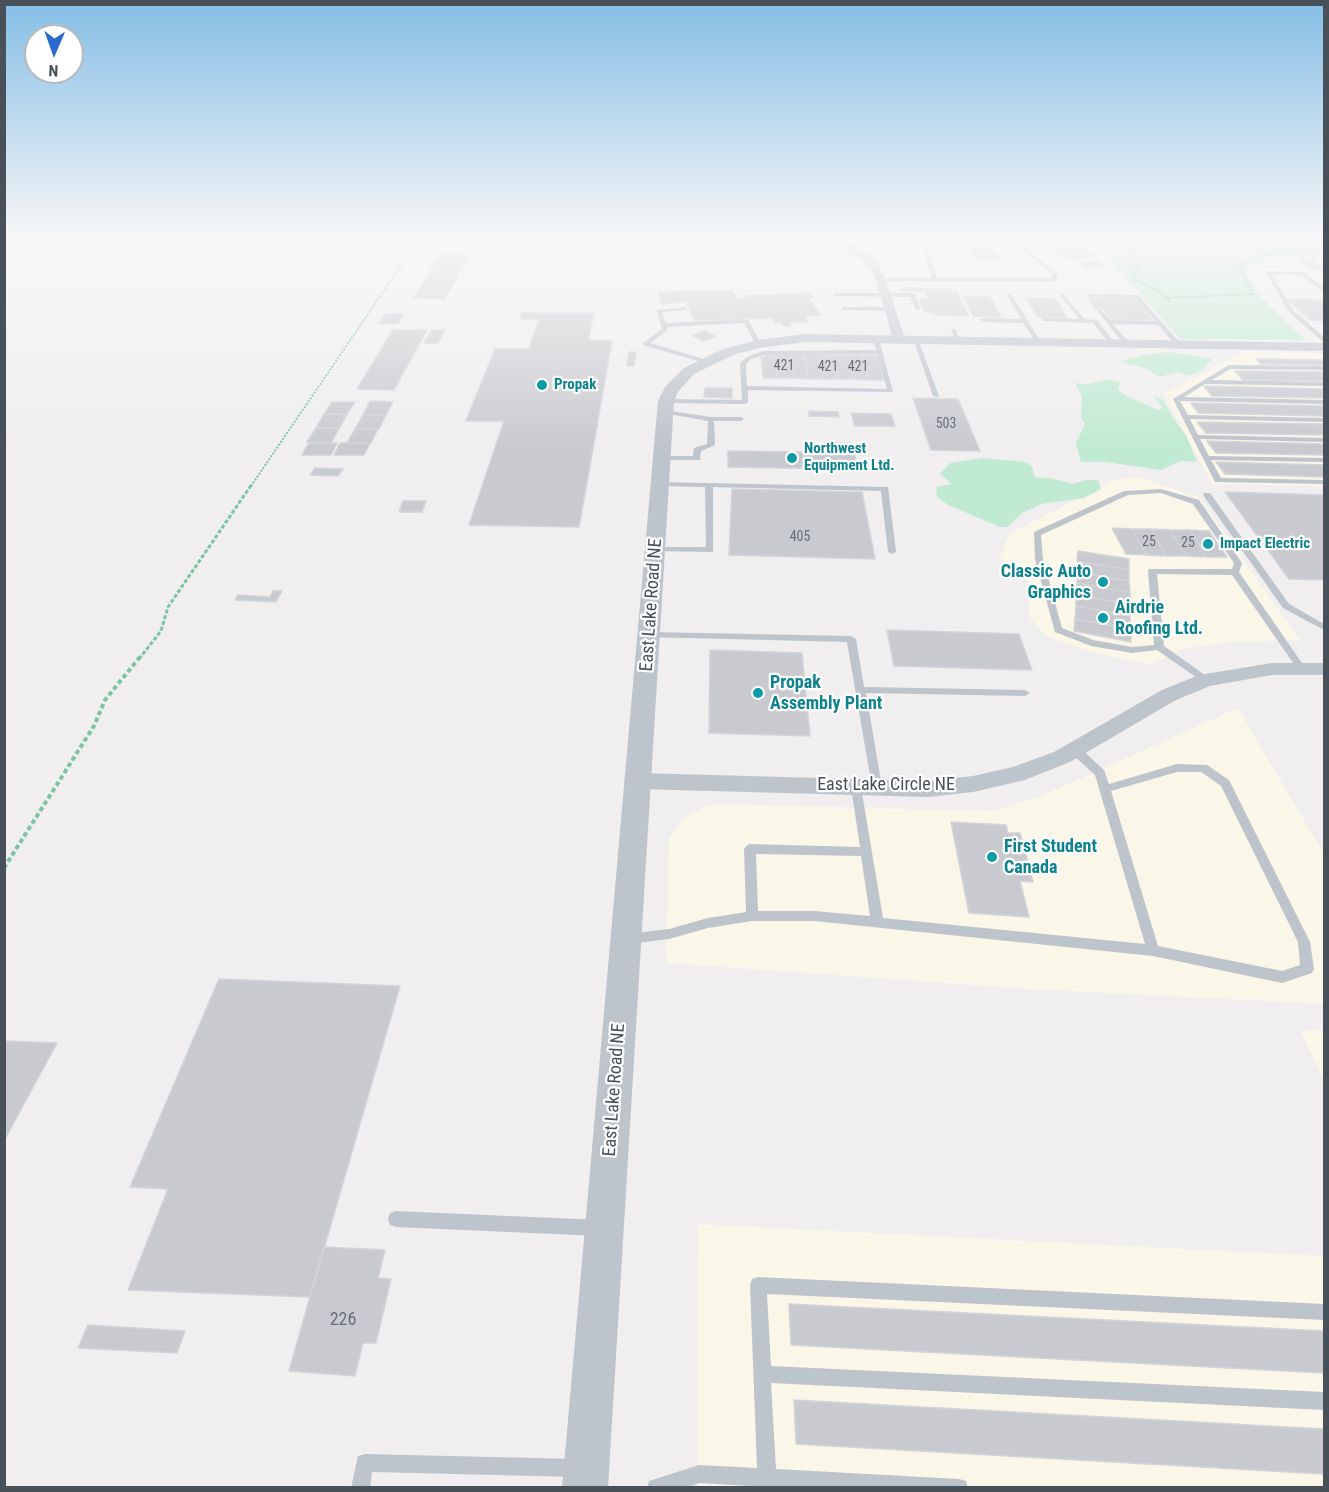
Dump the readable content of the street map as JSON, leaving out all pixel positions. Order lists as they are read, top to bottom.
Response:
{
  "streets": {
    "street": ["East Lake Road NE", "East Lake Circle NE"]
  },
  "crossings": [
    ["East Lake Road NE", "East Lake Circle NE"]
  ],
  "places": [
    "Propak",
    "Northwest Equipment Ltd.",
    "Impact Electric",
    "Classic Auto Graphics",
    "Airdrie Roofing Ltd.",
    "Propak Assembly Plant",
    "First Student Canada"
  ],
  "house_numbers": [
    "421",
    "421",
    "421",
    "503",
    "405",
    "25",
    "25",
    "226"
  ],
  "north": "bottom"
}
